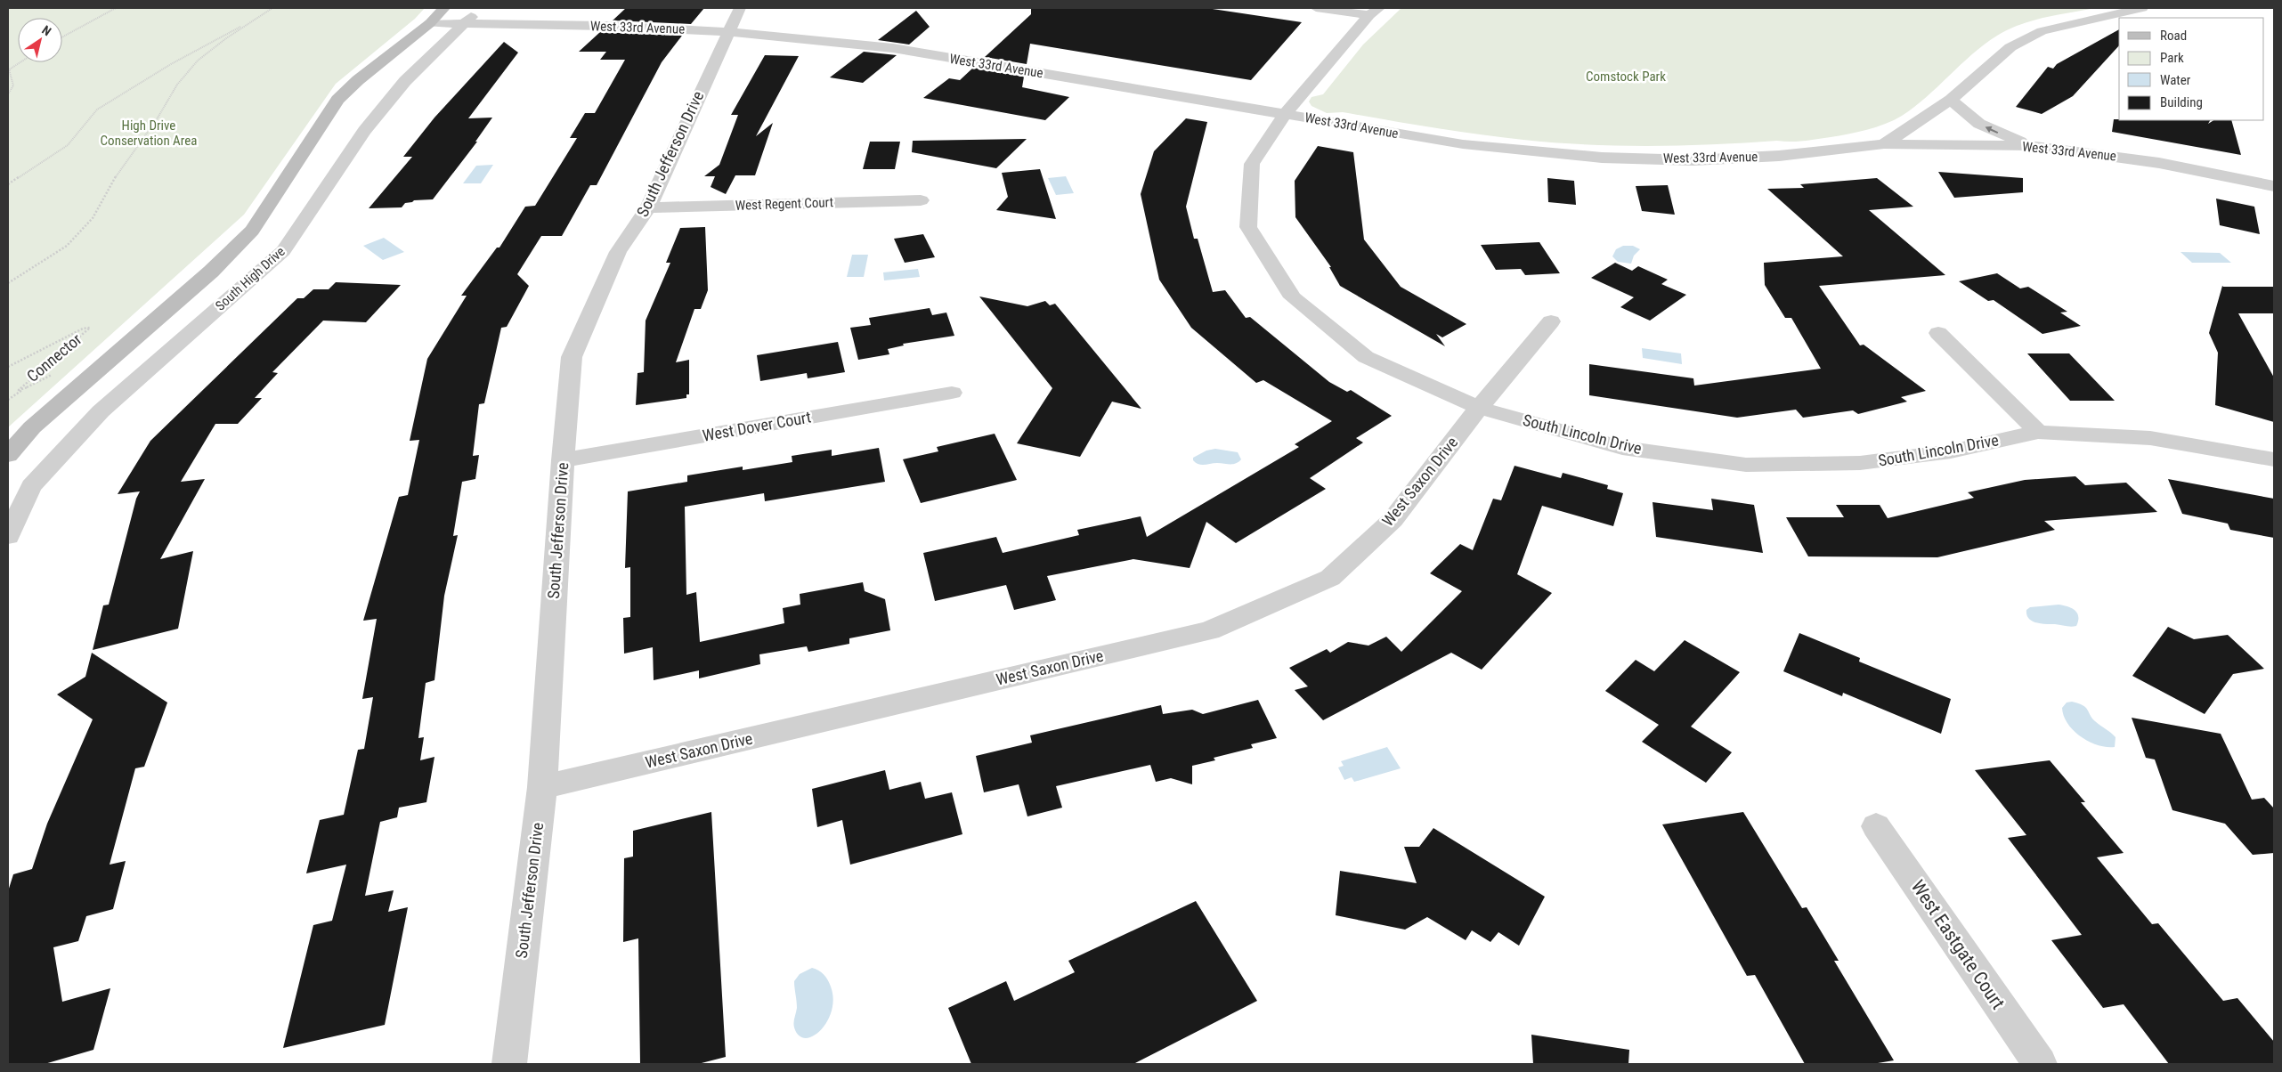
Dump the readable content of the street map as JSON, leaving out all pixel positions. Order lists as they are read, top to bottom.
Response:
{
  "streets": {
    "street": [
      "West 33rd Avenue",
      "South Jefferson Drive",
      "West Regent Court",
      "South High Drive",
      "West Dover Court",
      "South Lincoln Drive",
      "West Saxon Drive",
      "West Eastgate Court"
    ],
    "path": ["Connector"]
  },
  "crossings": [
    ["West 33rd Avenue", "South Jefferson Drive"],
    ["West 33rd Avenue", "South High Drive"],
    ["West 33rd Avenue", "South Lincoln Drive"],
    ["South Jefferson Drive", "West Regent Court"],
    ["South Jefferson Drive", "West Dover Court"],
    ["South Jefferson Drive", "West Saxon Drive"],
    ["South Lincoln Drive", "West Saxon Drive"]
  ],
  "parks": ["Comstock Park", "High Drive Conservation Area"],
  "legend": [
    "Road",
    "Park",
    "Water",
    "Building"
  ],
  "north": "top right"
}
